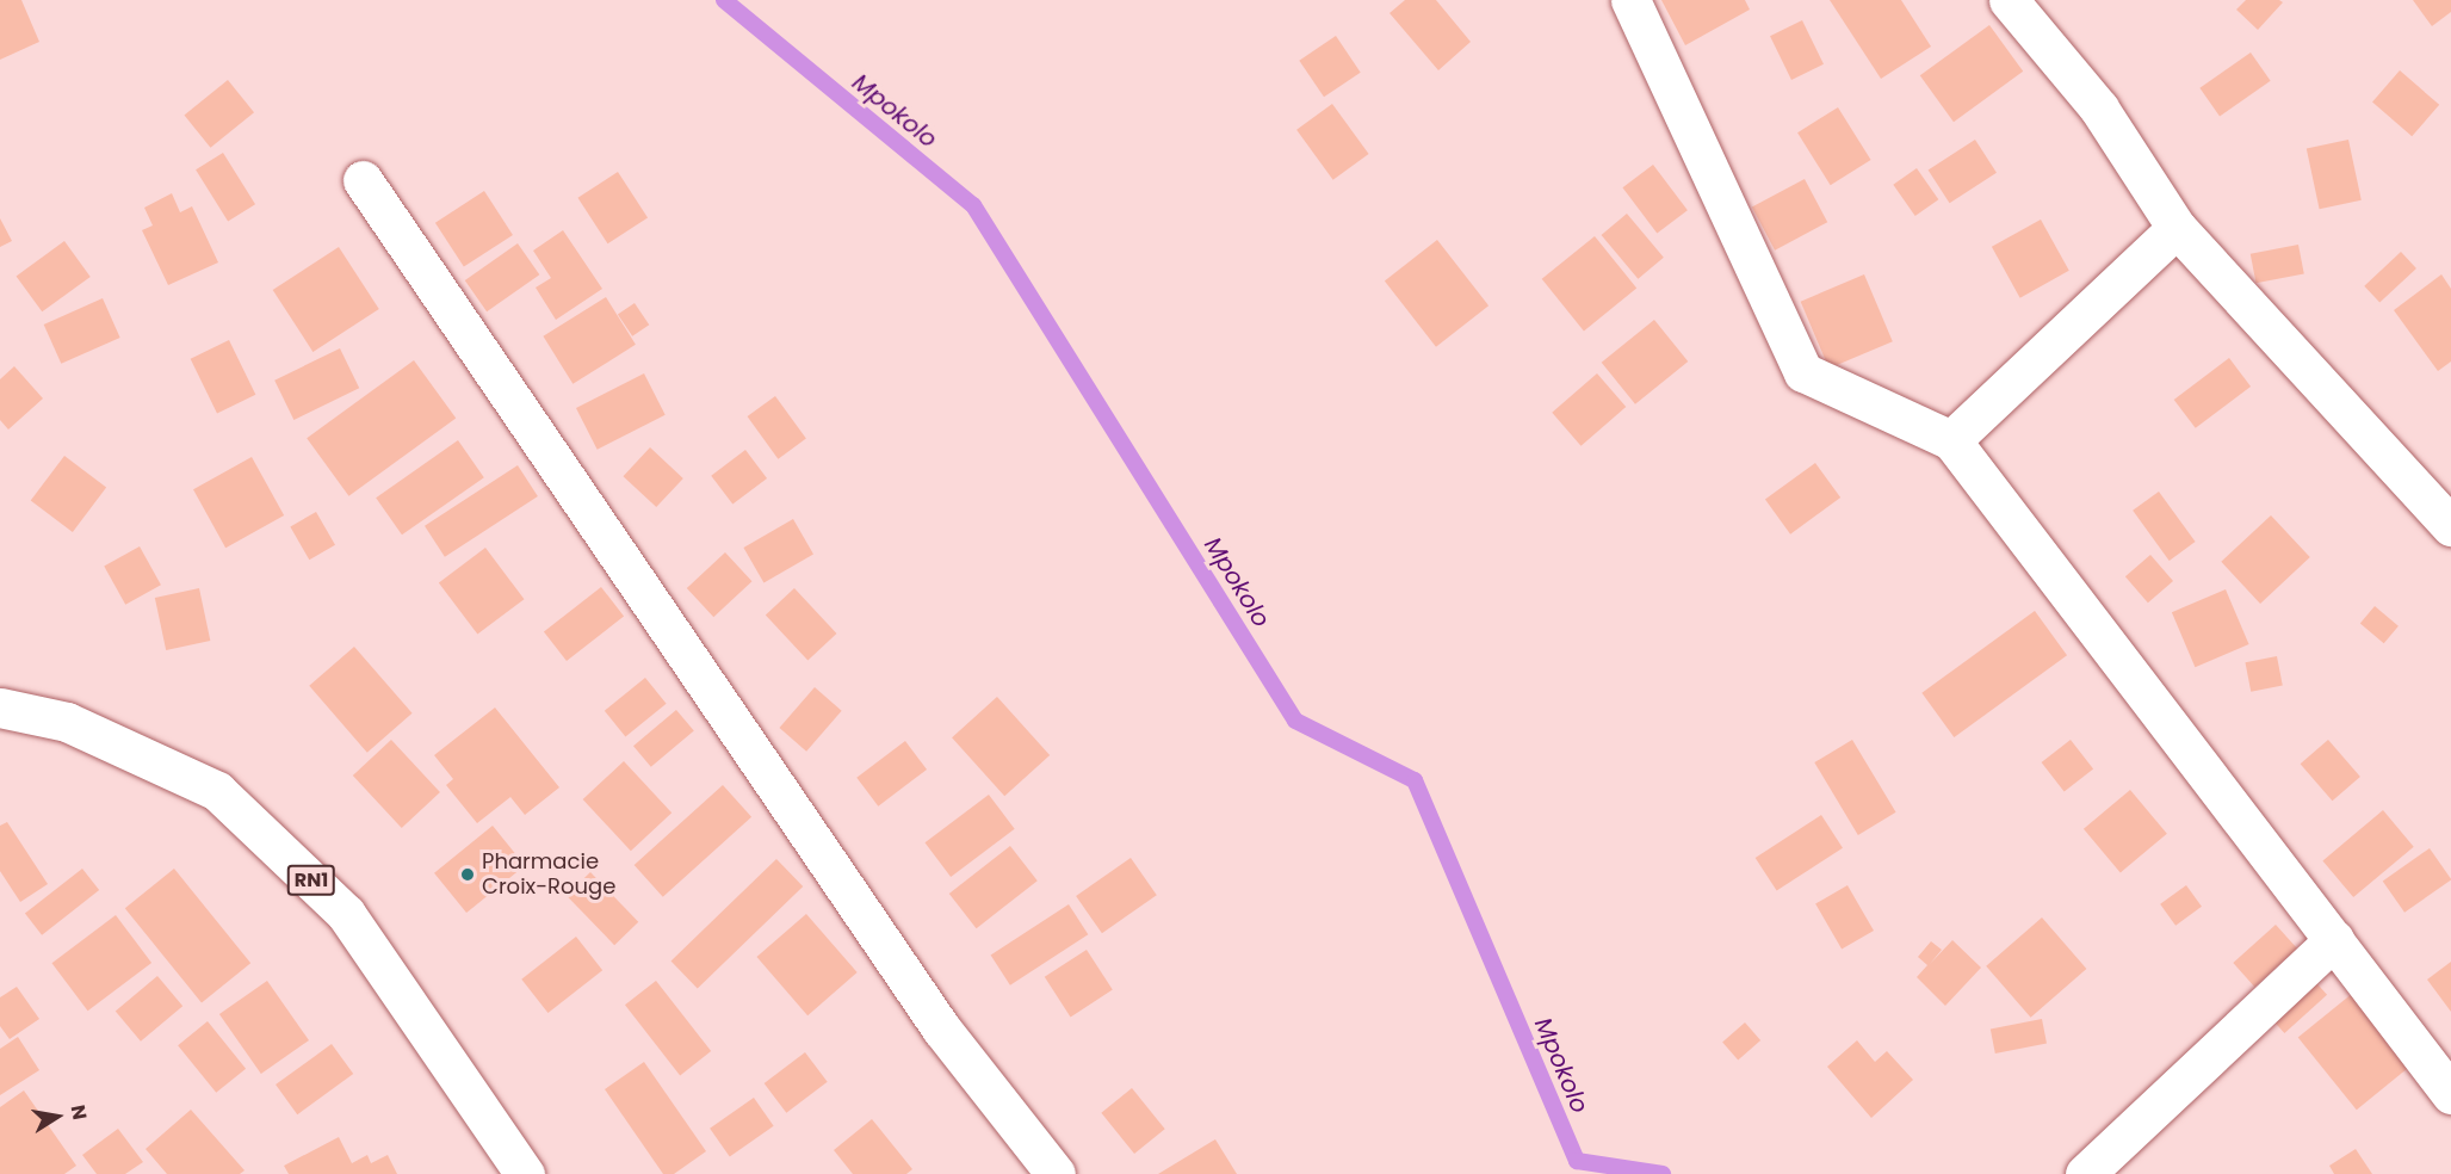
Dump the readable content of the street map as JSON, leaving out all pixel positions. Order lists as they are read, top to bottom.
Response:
{
  "streets": {
    "main road": ["RN1"]
  },
  "water": ["Mpokolo"],
  "places": ["Pharmacie Croix-Rouge"],
  "north": "right"
}
